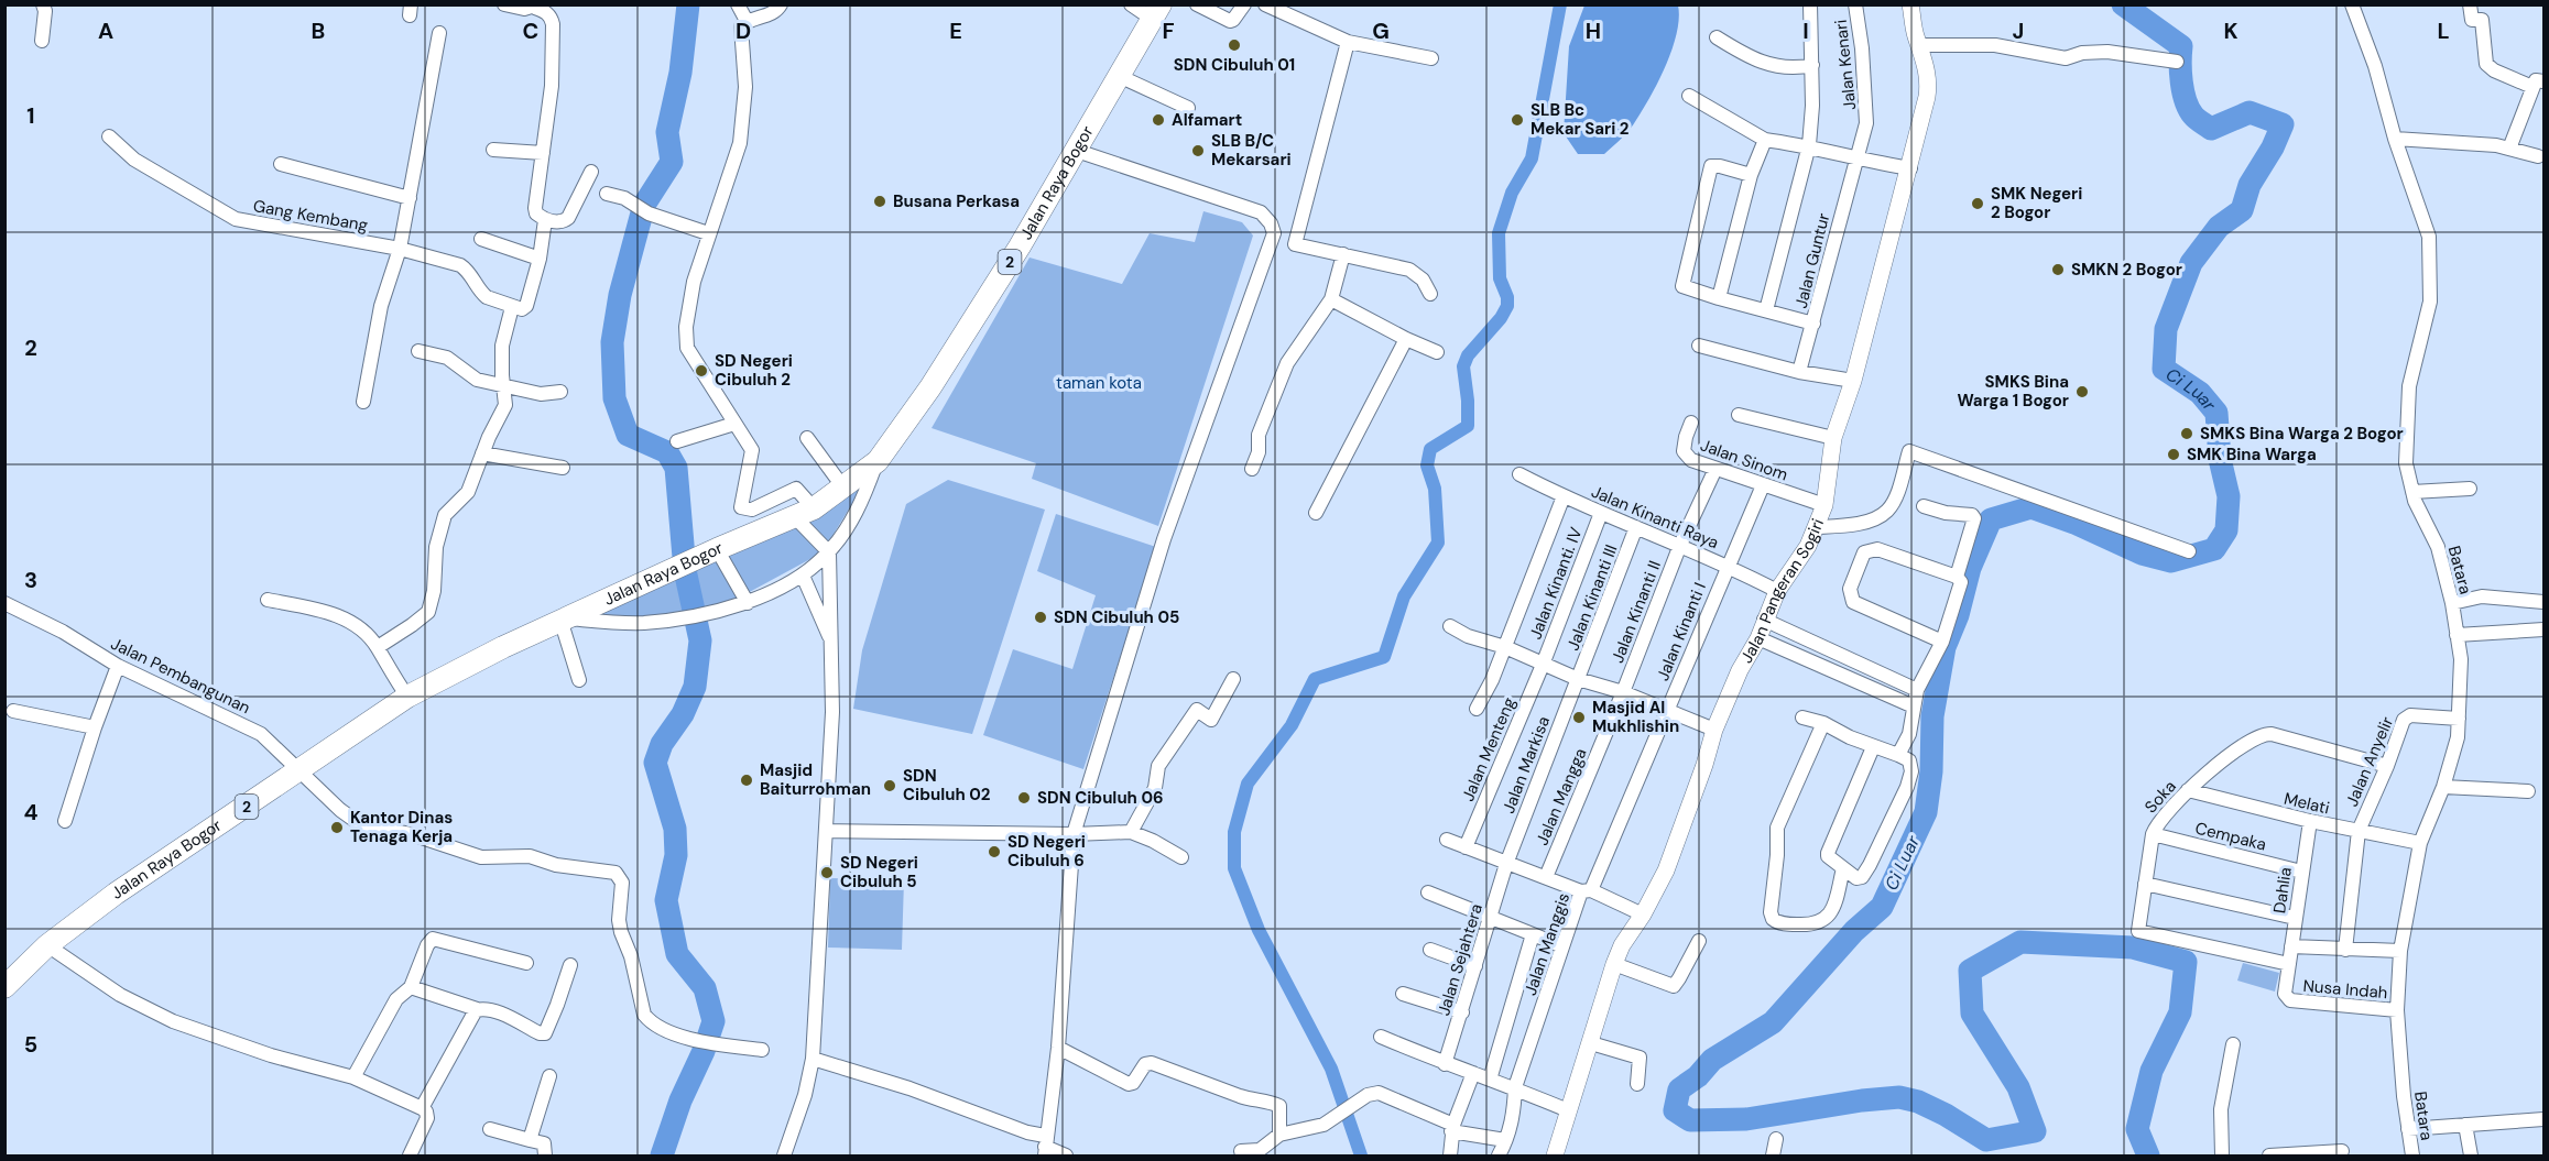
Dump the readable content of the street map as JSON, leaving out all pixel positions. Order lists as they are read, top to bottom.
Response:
{
  "streets": {
    "highway": ["Jalan Raya Bogor", "2"],
    "street": [
      "Jalan Kenari",
      "Gang Kembang",
      "Jalan Guntur",
      "Jalan Sinom",
      "Jalan Kinanti Raya",
      "Batara",
      "Jalan Kinanti. IV",
      "Jalan Pangeran Sogiri",
      "Jalan Kinanti III",
      "Jalan Kinanti II",
      "Jalan Kinanti I",
      "Jalan Pembangunan",
      "Jalan Menteng",
      "Jalan Anyelir",
      "Jalan Markisa",
      "Jalan Mangga",
      "Soka",
      "Melati",
      "Cempaka",
      "Dahlia",
      "Jalan Manggis",
      "Jalan Sejahtera",
      "Nusa Indah"
    ]
  },
  "crossings": [
    ["Jalan Kenari", "Jalan Guntur"],
    ["Jalan Raya Bogor", "Jalan Pembangunan"],
    ["Jalan Sinom", "Jalan Pangeran Sogiri"],
    ["Jalan Sinom", "Jalan Kinanti II"],
    ["Jalan Sinom", "Jalan Kinanti I"],
    ["Jalan Kinanti Raya", "Jalan Kinanti. IV"],
    ["Jalan Kinanti Raya", "Jalan Pangeran Sogiri"],
    ["Jalan Kinanti Raya", "Jalan Kinanti III"],
    ["Jalan Kinanti Raya", "Jalan Kinanti II"],
    ["Jalan Kinanti Raya", "Jalan Kinanti I"],
    ["Batara", "Jalan Anyelir"],
    ["Batara", "Melati"],
    ["Batara", "Nusa Indah"],
    ["Jalan Kinanti. IV", "Jalan Menteng"],
    ["Jalan Kinanti III", "Jalan Markisa"],
    ["Jalan Kinanti II", "Jalan Mangga"],
    ["Jalan Kinanti I", "Jalan Manggis"],
    ["Jalan Anyelir", "Soka"],
    ["Jalan Anyelir", "Melati"],
    ["Jalan Markisa", "Jalan Sejahtera"],
    ["Soka", "Melati"],
    ["Soka", "Cempaka"],
    ["Soka", "Dahlia"],
    ["Soka", "Nusa Indah"],
    ["Melati", "Dahlia"],
    ["Cempaka", "Dahlia"],
    ["Dahlia", "Nusa Indah"]
  ],
  "water": ["Ci Luar"],
  "parks": ["taman kota"],
  "places": [
    "SDN Cibuluh 01",
    "Alfamart",
    "SLB Bc Mekar Sari 2",
    "SLB B/C Mekarsari",
    "Busana Perkasa",
    "SMK Negeri 2 Bogor",
    "SMKN 2 Bogor",
    "SD Negeri Cibuluh 2",
    "SMKS Bina Warga 1 Bogor",
    "SMKS Bina Warga 2 Bogor",
    "SMK Bina Warga",
    "SDN Cibuluh 05",
    "Masjid Al Mukhlishin",
    "Masjid Baiturrohman",
    "SDN Cibuluh 02",
    "SDN Cibuluh 06",
    "Kantor Dinas Tenaga Kerja",
    "SD Negeri Cibuluh 6",
    "SD Negeri Cibuluh 5"
  ],
  "grid": {
    "columns": [
      "A",
      "B",
      "C",
      "D",
      "E",
      "F",
      "G",
      "H",
      "I",
      "J",
      "K",
      "L"
    ],
    "rows": [
      "1",
      "2",
      "3",
      "4",
      "5"
    ]
  }
}
